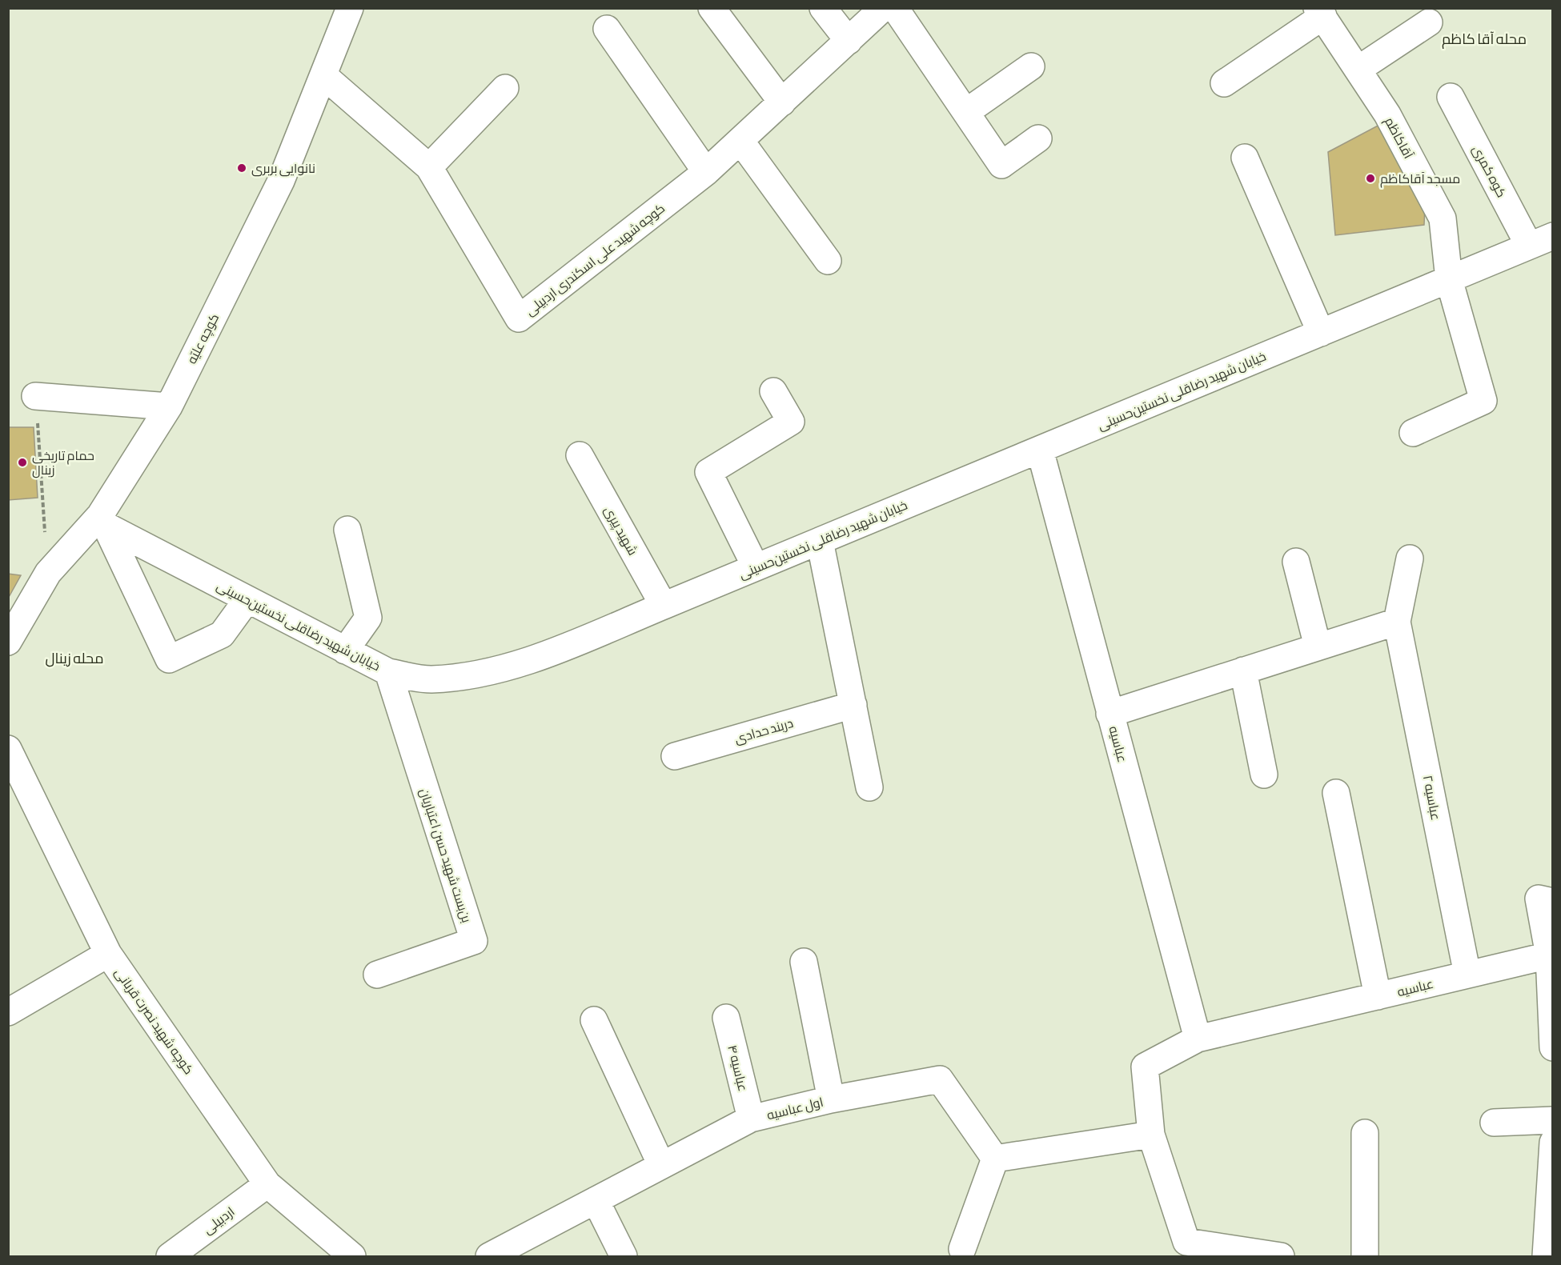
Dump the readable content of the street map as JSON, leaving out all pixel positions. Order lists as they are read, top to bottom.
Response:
{
  "streets": {
    "street": [
      "آقاکاظم",
      "کوه کمری",
      "کوچه شهید علی اسکندری اردبیلی",
      "کوچه علیّه",
      "خیابان شهید رضاقلی نخستین‌حسینی",
      "شهید پیری",
      "دربند حدادی",
      "عباسیه",
      "عباسیه ۲",
      "بن‌بست شهید حسن اعتباریان",
      "کوچه شهید نصرت قربانی",
      "عباسیه ۴",
      "اول عباسیه",
      "اردبیلی"
    ]
  },
  "crossings": [
    ["آقاکاظم", "خیابان شهید رضاقلی نخستین‌حسینی"],
    ["کوه کمری", "خیابان شهید رضاقلی نخستین‌حسینی"],
    ["کوچه شهید علی اسکندری اردبیلی", "کوچه علیّه"],
    ["کوچه علیّه", "خیابان شهید رضاقلی نخستین‌حسینی"],
    ["خیابان شهید رضاقلی نخستین‌حسینی", "شهید پیری"],
    ["خیابان شهید رضاقلی نخستین‌حسینی", "عباسیه"],
    ["خیابان شهید رضاقلی نخستین‌حسینی", "بن‌بست شهید حسن اعتباریان"],
    ["عباسیه", "عباسیه ۲"],
    ["کوچه شهید نصرت قربانی", "اردبیلی"],
    ["عباسیه ۴", "اول عباسیه"]
  ],
  "districts": ["محله آقا کاظم", "محله زینال"],
  "places": ["نانوایی بربری", "مسجد آقاکاظم", "حمام تاریخی زینال"]
}
